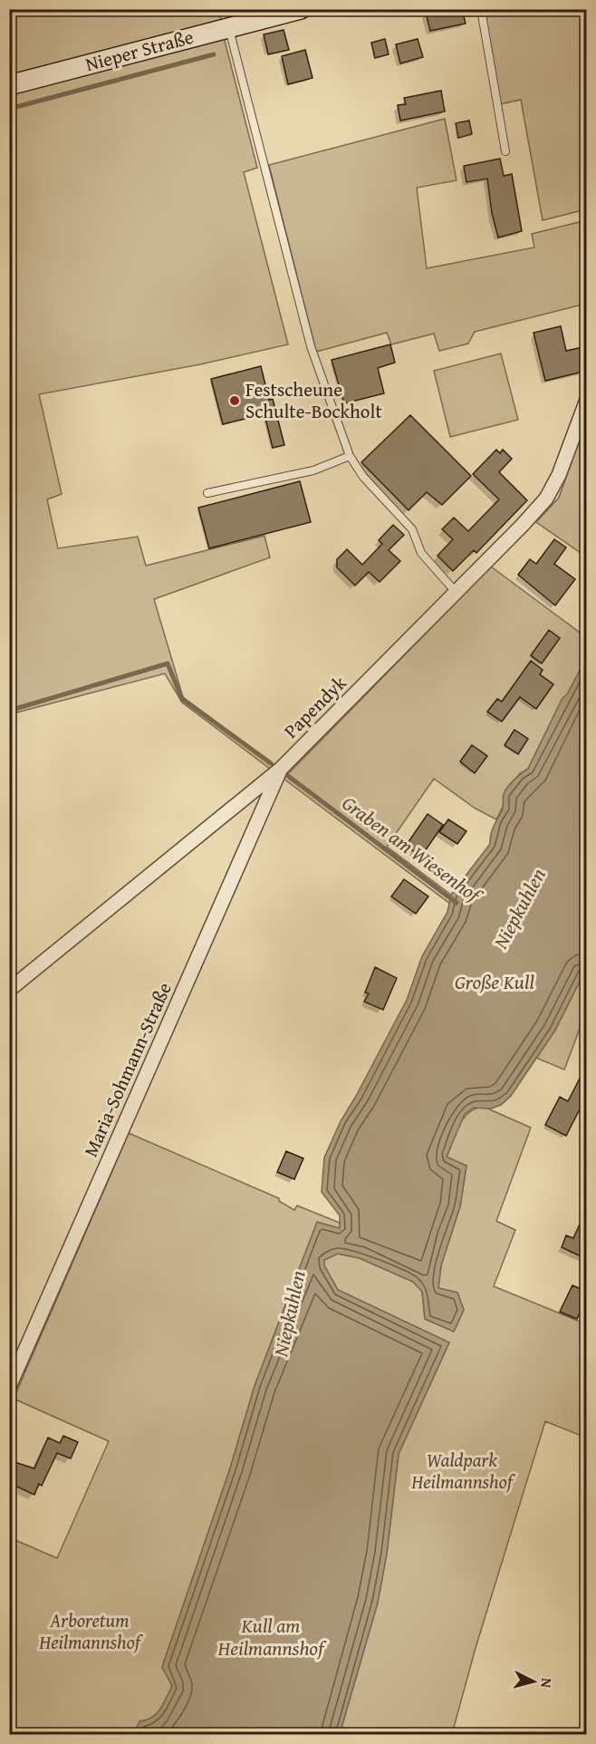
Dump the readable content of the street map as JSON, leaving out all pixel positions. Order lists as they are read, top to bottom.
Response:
{
  "streets": {
    "main road": ["Nieper Straße"],
    "street": ["Papendyk", "Maria-Sohmann-Straße"]
  },
  "crossings": [
    ["Papendyk", "Maria-Sohmann-Straße"]
  ],
  "water": [
    "Graben am Wiesenhof",
    "Niepkuhlen",
    "Große Kull",
    "Kull am Heilmannshof"
  ],
  "parks": ["Waldpark Heilmannshof", "Arboretum Heilmannshof"],
  "places": ["Festscheune Schulte-Bockholt"],
  "north": "right"
}
